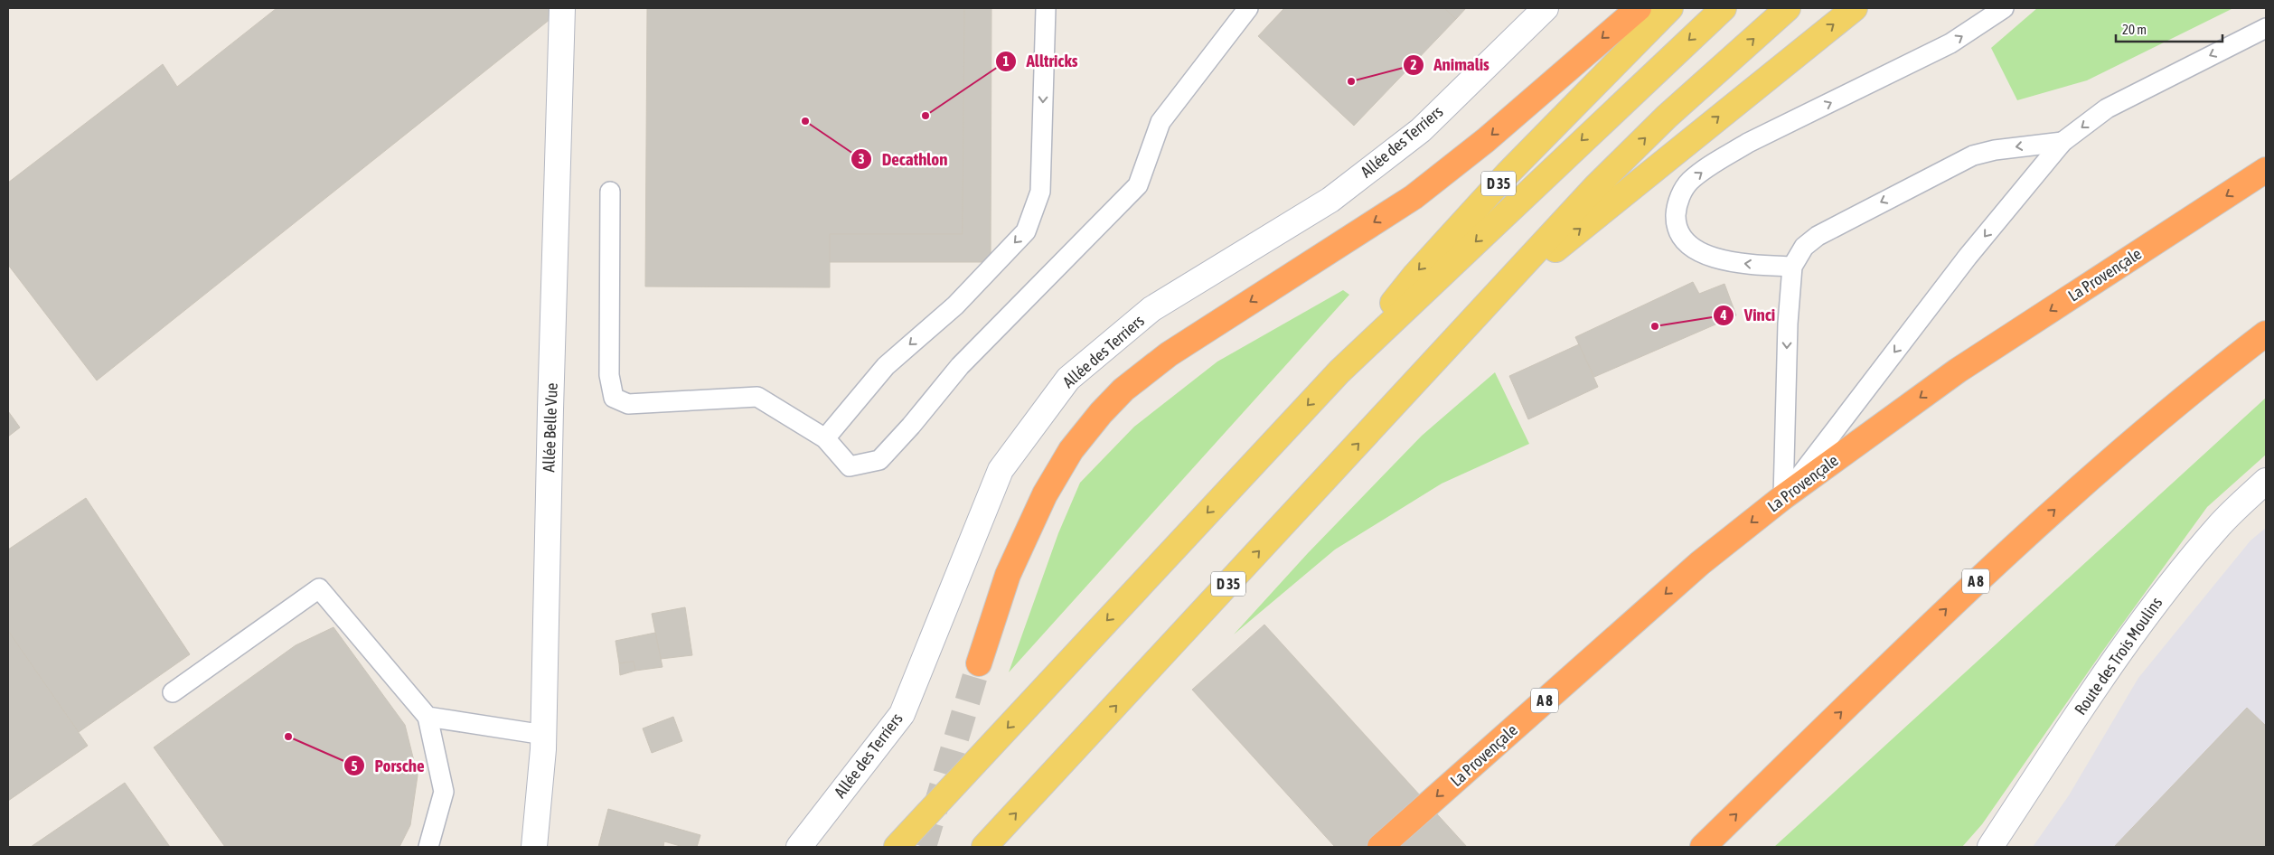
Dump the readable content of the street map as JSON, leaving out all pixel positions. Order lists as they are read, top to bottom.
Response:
{
  "streets": {
    "highway": ["La Provençale", "A 8"],
    "main road": ["D 35"],
    "street": ["Allée des Terriers", "Allée Belle Vue", "Route des Trois Moulins"]
  },
  "places": [
    "Animalis",
    "Alltricks",
    "Decathlon",
    "Vinci",
    "Porsche"
  ],
  "scale_bar": "20 m"
}
